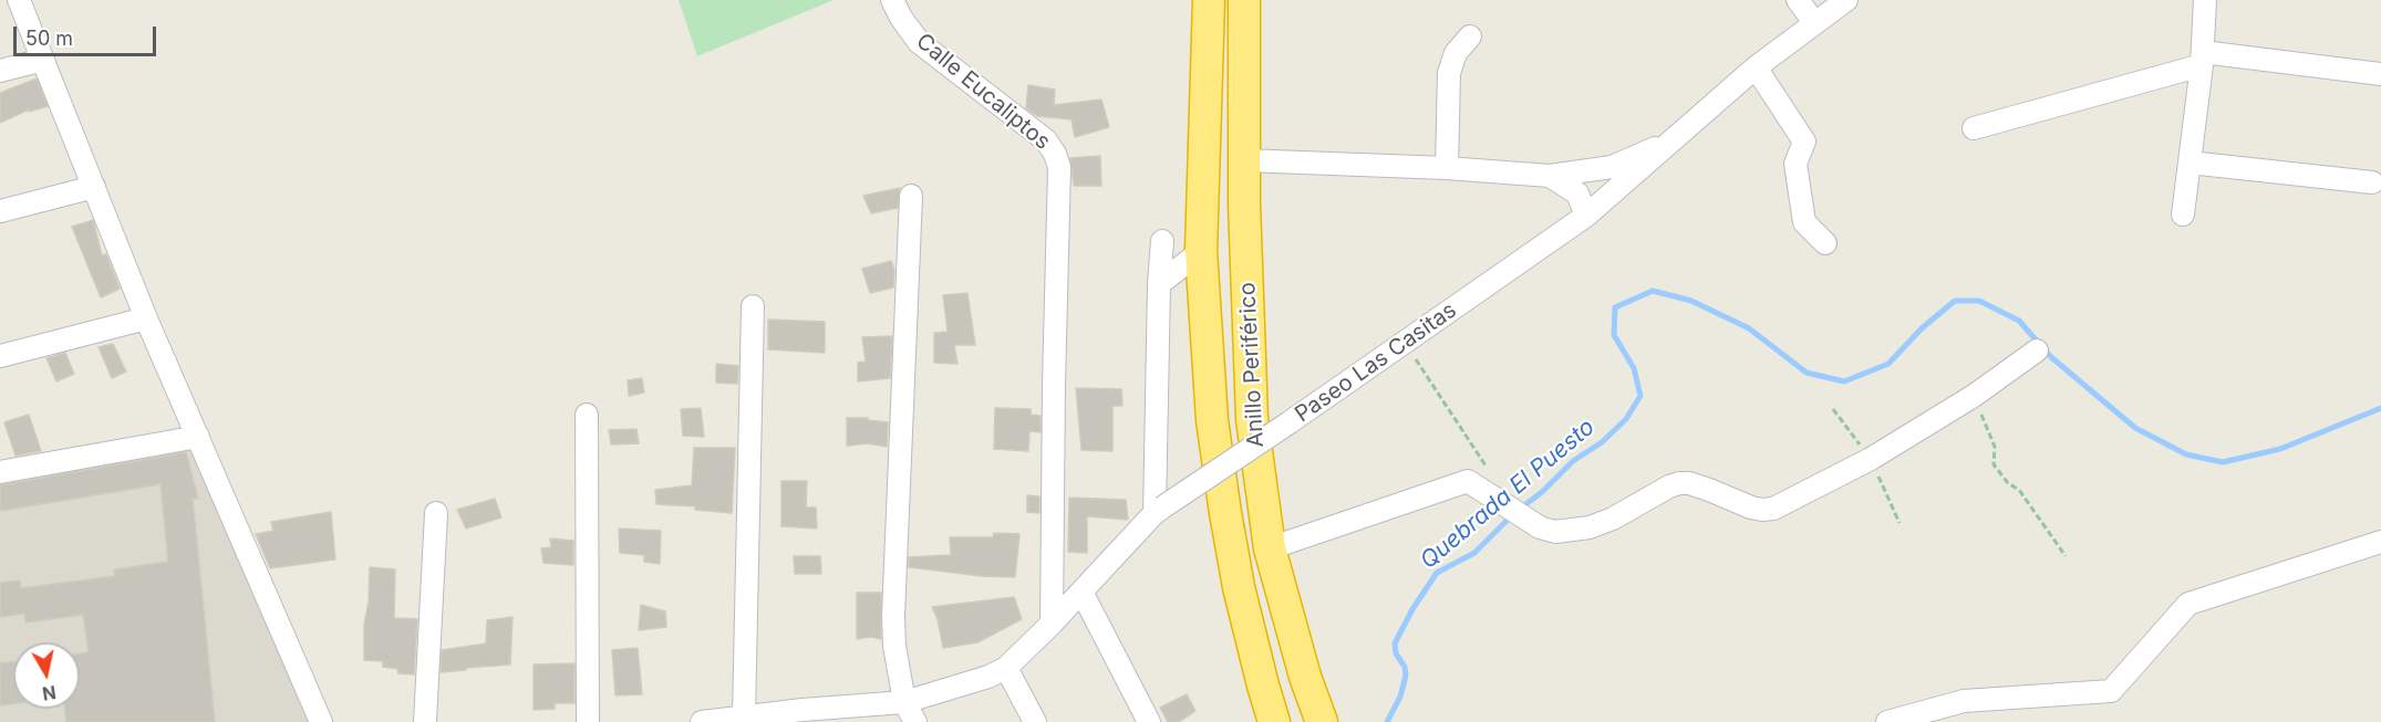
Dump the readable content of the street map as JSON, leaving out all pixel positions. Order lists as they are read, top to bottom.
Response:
{
  "streets": {
    "highway": ["Anillo Periférico"],
    "street": ["Calle Eucaliptos", "Paseo Las Casitas"]
  },
  "crossings": [
    ["Calle Eucaliptos", "Paseo Las Casitas"]
  ],
  "water": ["Quebrada El Puesto"],
  "scale_bar": "50 m",
  "north": "bottom"
}
